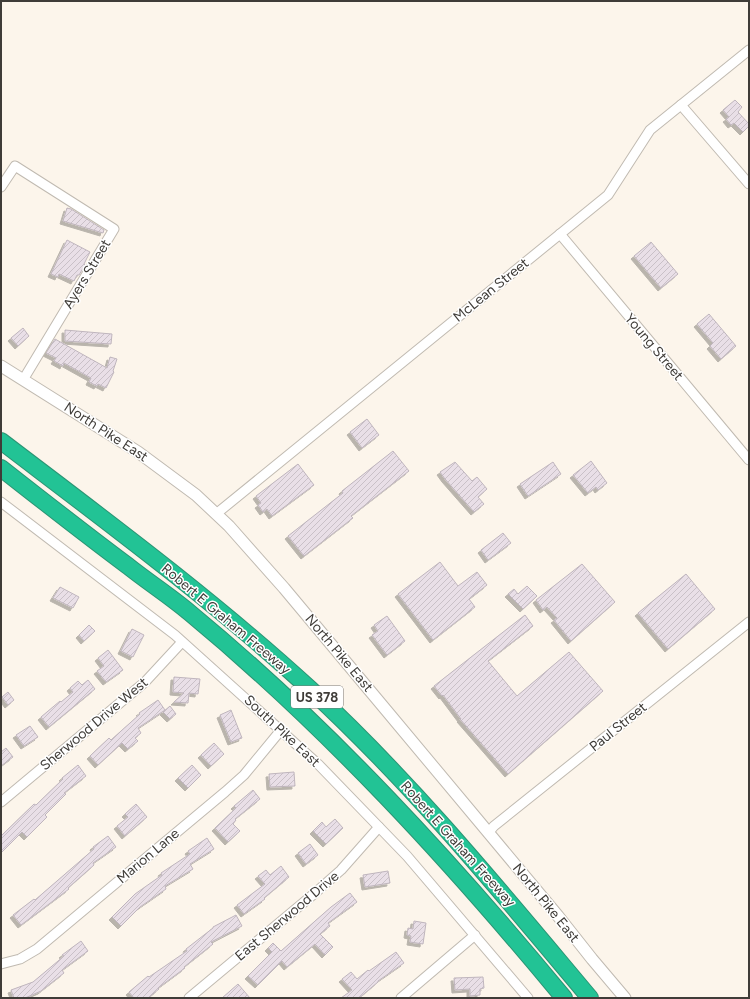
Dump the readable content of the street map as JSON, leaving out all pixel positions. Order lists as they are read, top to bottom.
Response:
{
  "streets": {
    "highway": ["Robert E Graham Freeway", "US 378"],
    "street": [
      "Ayers Street",
      "McLean Street",
      "Young Street",
      "North Pike East",
      "Sherwood Drive West",
      "Paul Street",
      "South Pike East",
      "Marion Lane",
      "East Sherwood Drive"
    ]
  },
  "crossings": [
    ["Ayers Street", "North Pike East"],
    ["McLean Street", "Young Street"],
    ["McLean Street", "North Pike East"],
    ["North Pike East", "Paul Street"],
    ["Sherwood Drive West", "South Pike East"],
    ["South Pike East", "Marion Lane"],
    ["South Pike East", "East Sherwood Drive"]
  ]
}
